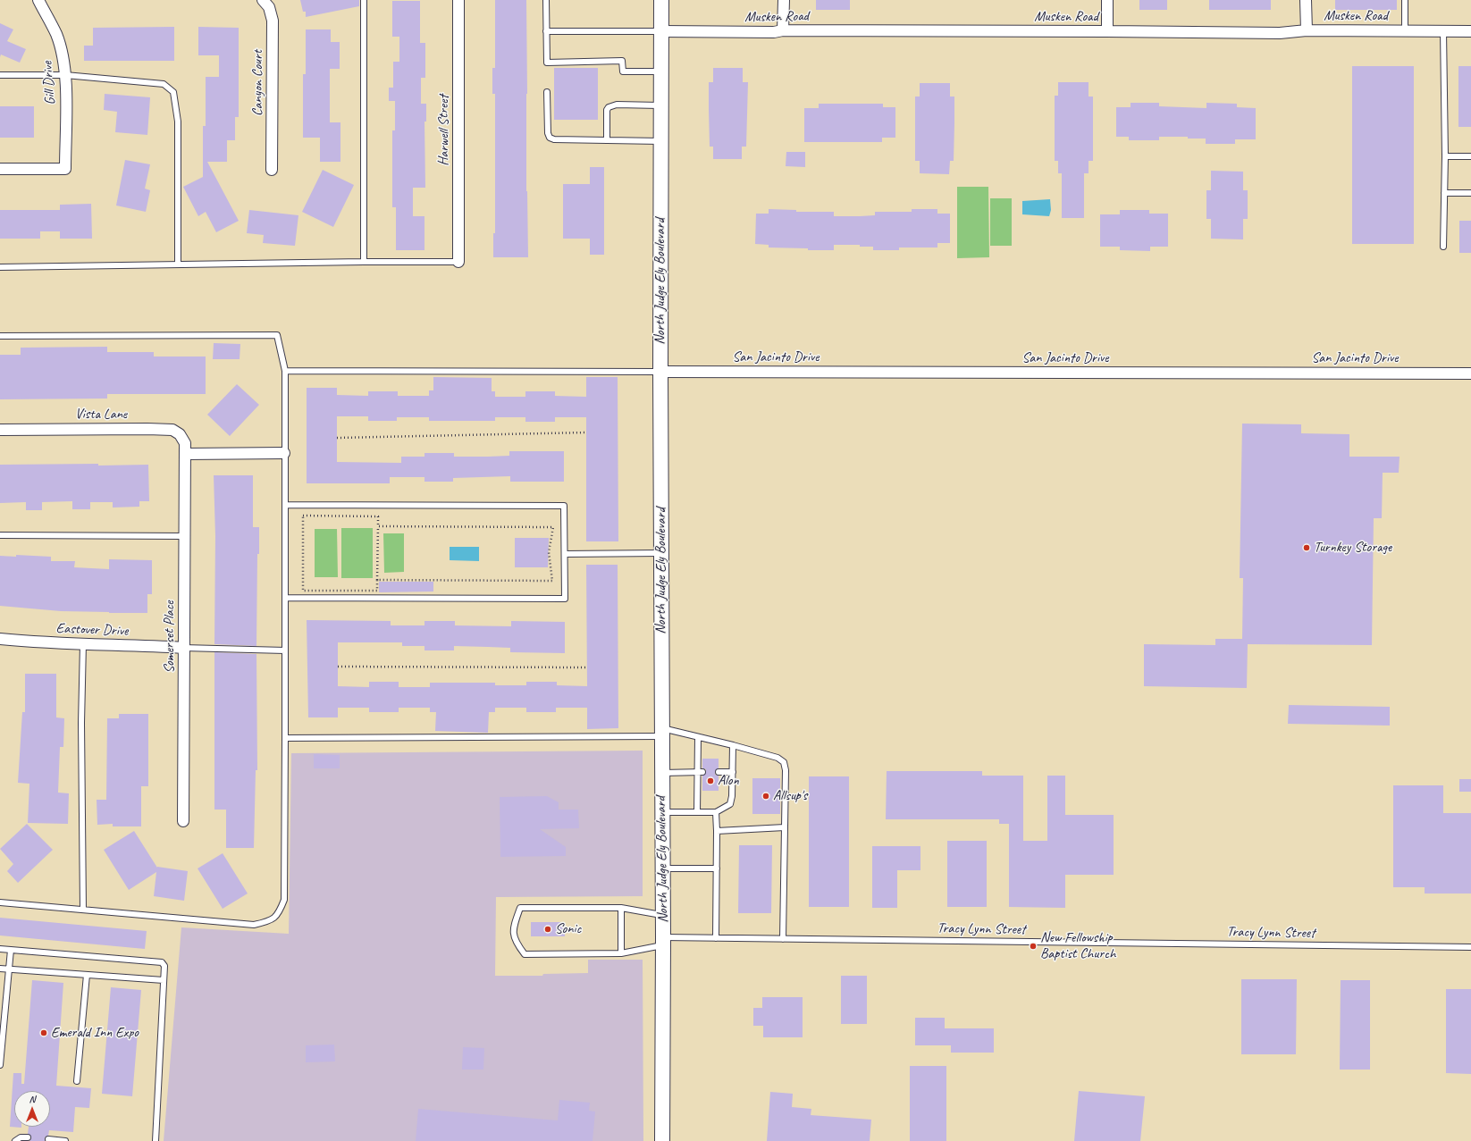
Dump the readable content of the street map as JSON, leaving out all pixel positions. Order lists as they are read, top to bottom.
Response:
{
  "streets": {
    "main road": ["North Judge Ely Boulevard"],
    "street": [
      "Musken Road",
      "Gill Drive",
      "Canyon Court",
      "Harwell Street",
      "San Jacinto Drive",
      "Vista Lane",
      "Eastover Drive",
      "Somerset Place"
    ],
    "lane": ["Tracy Lynn Street"]
  },
  "crossings": [
    ["Musken Road", "North Judge Ely Boulevard"],
    ["North Judge Ely Boulevard", "San Jacinto Drive"],
    ["North Judge Ely Boulevard", "Tracy Lynn Street"],
    ["Vista Lane", "Somerset Place"],
    ["Eastover Drive", "Somerset Place"]
  ],
  "places": [
    "Turnkey Storage",
    "Alon",
    "Allsup's",
    "Sonic",
    "New Fellowship Baptist Church",
    "Emerald Inn Expo"
  ],
  "north": "top"
}
